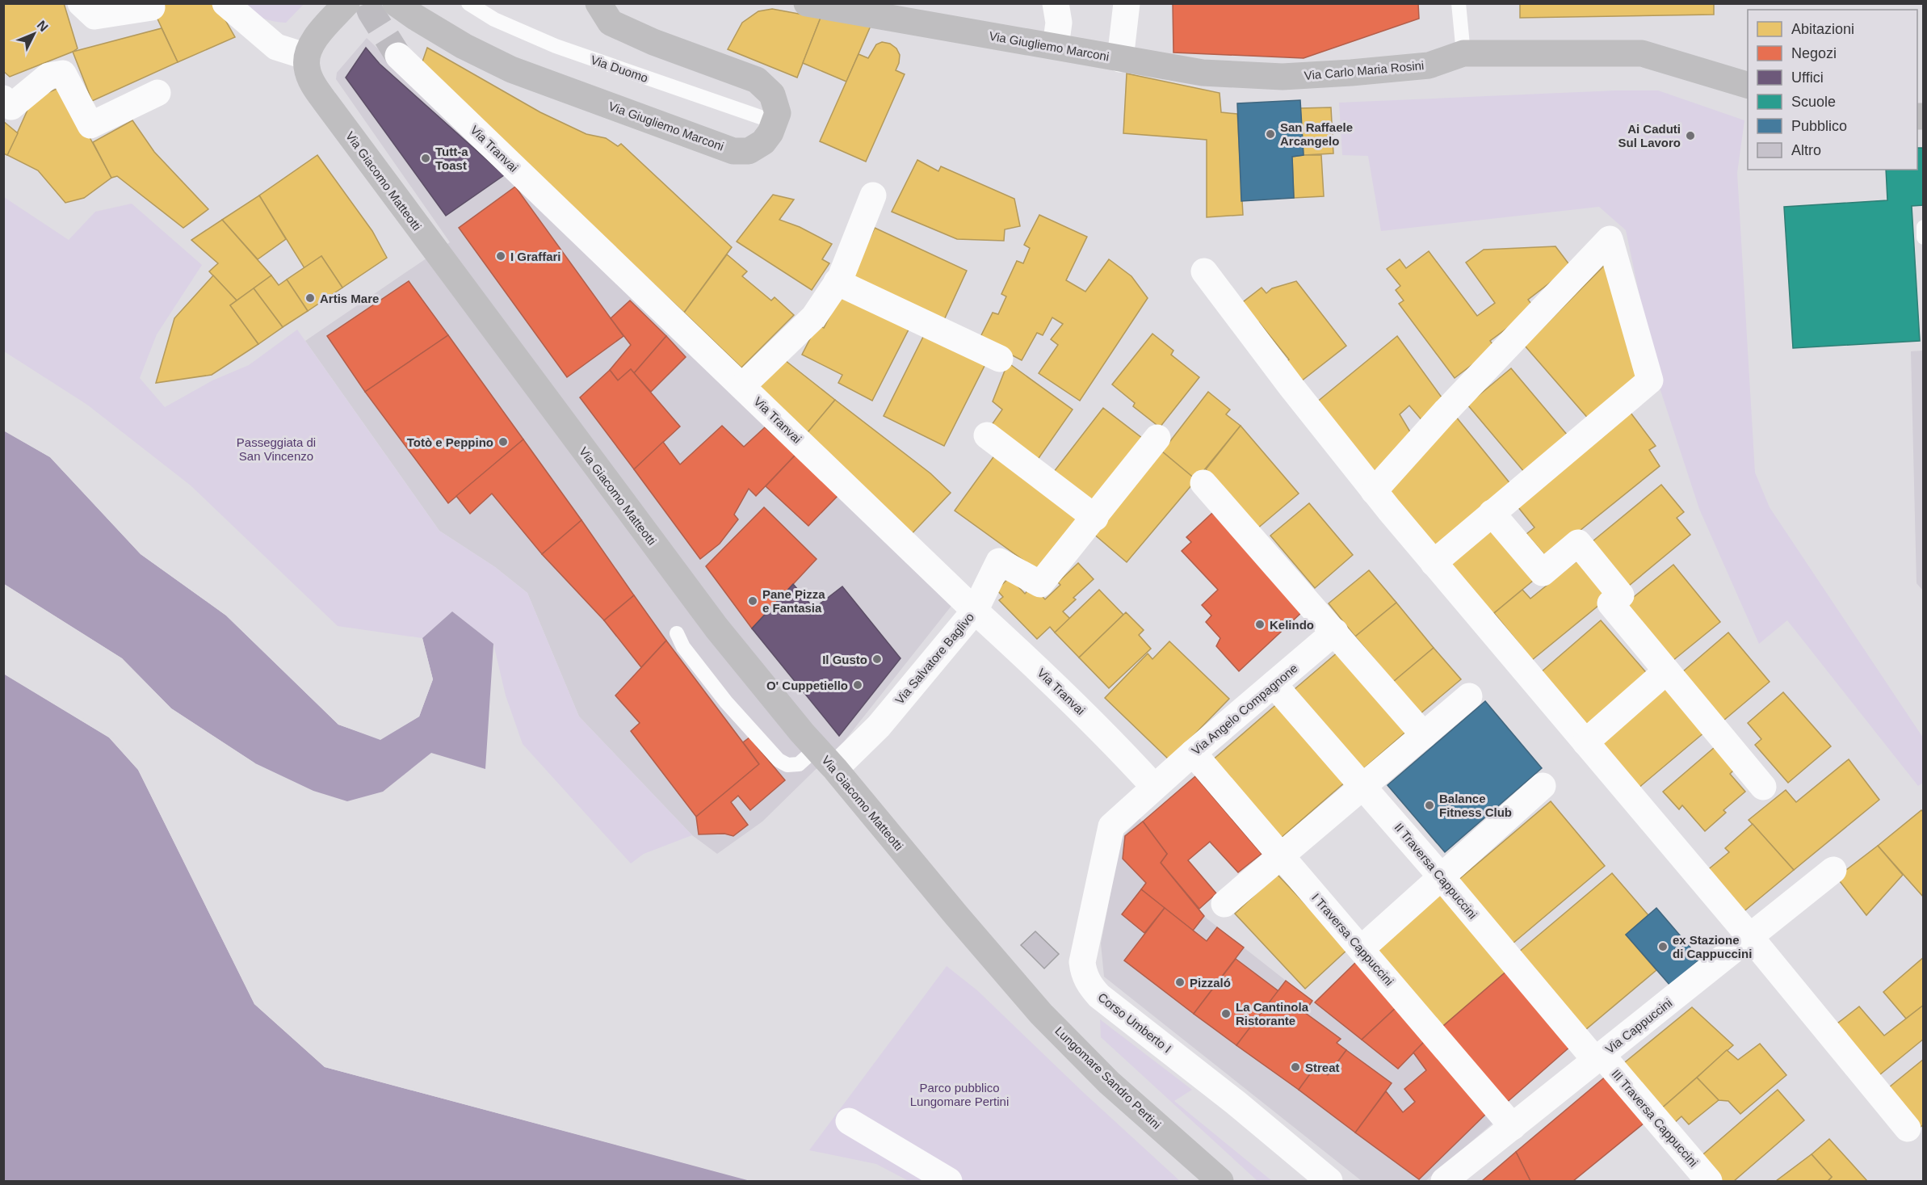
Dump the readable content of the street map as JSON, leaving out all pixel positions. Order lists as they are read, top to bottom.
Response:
{
  "streets": {
    "street": [
      "Via Giugliemo Marconi",
      "Via Carlo Maria Rosini",
      "Via Tranvai",
      "Via Giacomo Matteotti",
      "Via Salvatore Baglivo",
      "Via Angelo Compagnone",
      "II Traversa Cappuccini",
      "I Traversa Cappuccini",
      "Corso Umberto I",
      "Via Cappuccini",
      "Lungomare Sandro Pertini",
      "III Traversa Cappuccini"
    ],
    "lane": ["Via Duomo"]
  },
  "crossings": [
    ["Via Giugliemo Marconi", "Via Duomo"],
    ["Via Giugliemo Marconi", "Via Carlo Maria Rosini"],
    ["Via Tranvai", "Via Salvatore Baglivo"],
    ["Via Tranvai", "Via Angelo Compagnone"],
    ["Via Tranvai", "Corso Umberto I"],
    ["Via Giacomo Matteotti", "Via Salvatore Baglivo"],
    ["Via Giacomo Matteotti", "Lungomare Sandro Pertini"],
    ["Via Angelo Compagnone", "II Traversa Cappuccini"],
    ["Via Angelo Compagnone", "I Traversa Cappuccini"],
    ["Via Angelo Compagnone", "Corso Umberto I"],
    ["II Traversa Cappuccini", "Via Cappuccini"],
    ["II Traversa Cappuccini", "III Traversa Cappuccini"],
    ["I Traversa Cappuccini", "Via Cappuccini"],
    ["Via Cappuccini", "III Traversa Cappuccini"]
  ],
  "parks": ["Passeggiata di San Vincenzo", "Parco pubblico Lungomare Pertini"],
  "places": [
    "San Raffaele Arcangelo",
    "Ai Caduti Sul Lavoro",
    "Tutt-a Toast",
    "I Graffari",
    "Artis Mare",
    "Totò e Peppino",
    "Pane Pizza e Fantasia",
    "Kelindo",
    "Il Gusto",
    "O' Cuppetiello",
    "Balance Fitness Club",
    "ex Stazione di Cappuccini",
    "Pizzaló",
    "La Cantinola Ristorante",
    "Streat"
  ],
  "legend": [
    "Abitazioni",
    "Negozi",
    "Uffici",
    "Scuole",
    "Pubblico",
    "Altro"
  ],
  "north": "top right"
}
